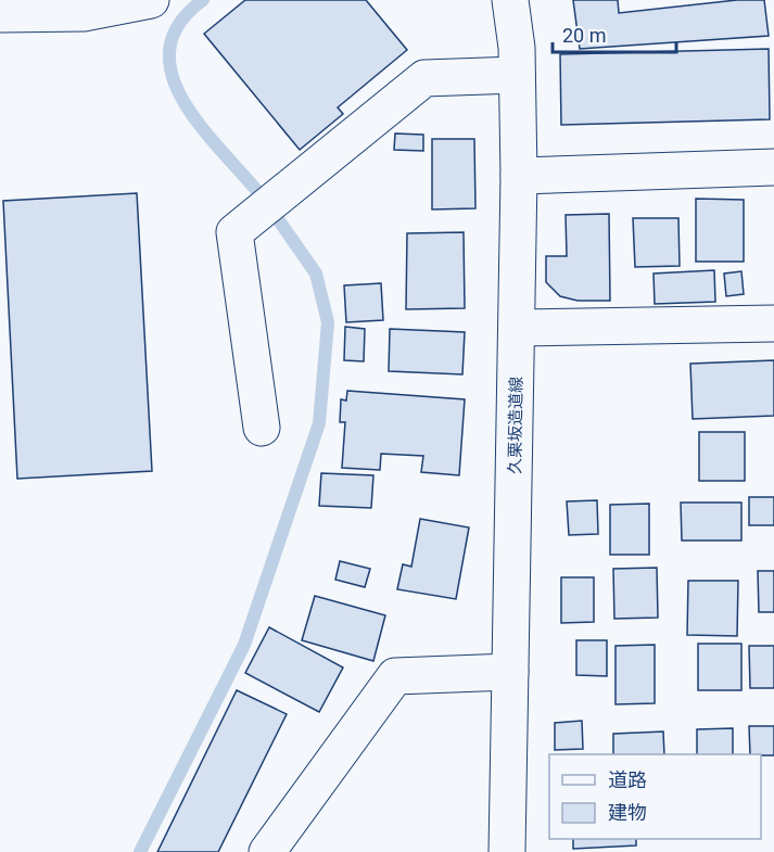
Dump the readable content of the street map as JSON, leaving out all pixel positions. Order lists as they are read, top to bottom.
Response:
{
  "streets": {
    "main road": ["久栗坂造道線"]
  },
  "legend": ["道路", "建物"],
  "scale_bar": "20 m"
}
